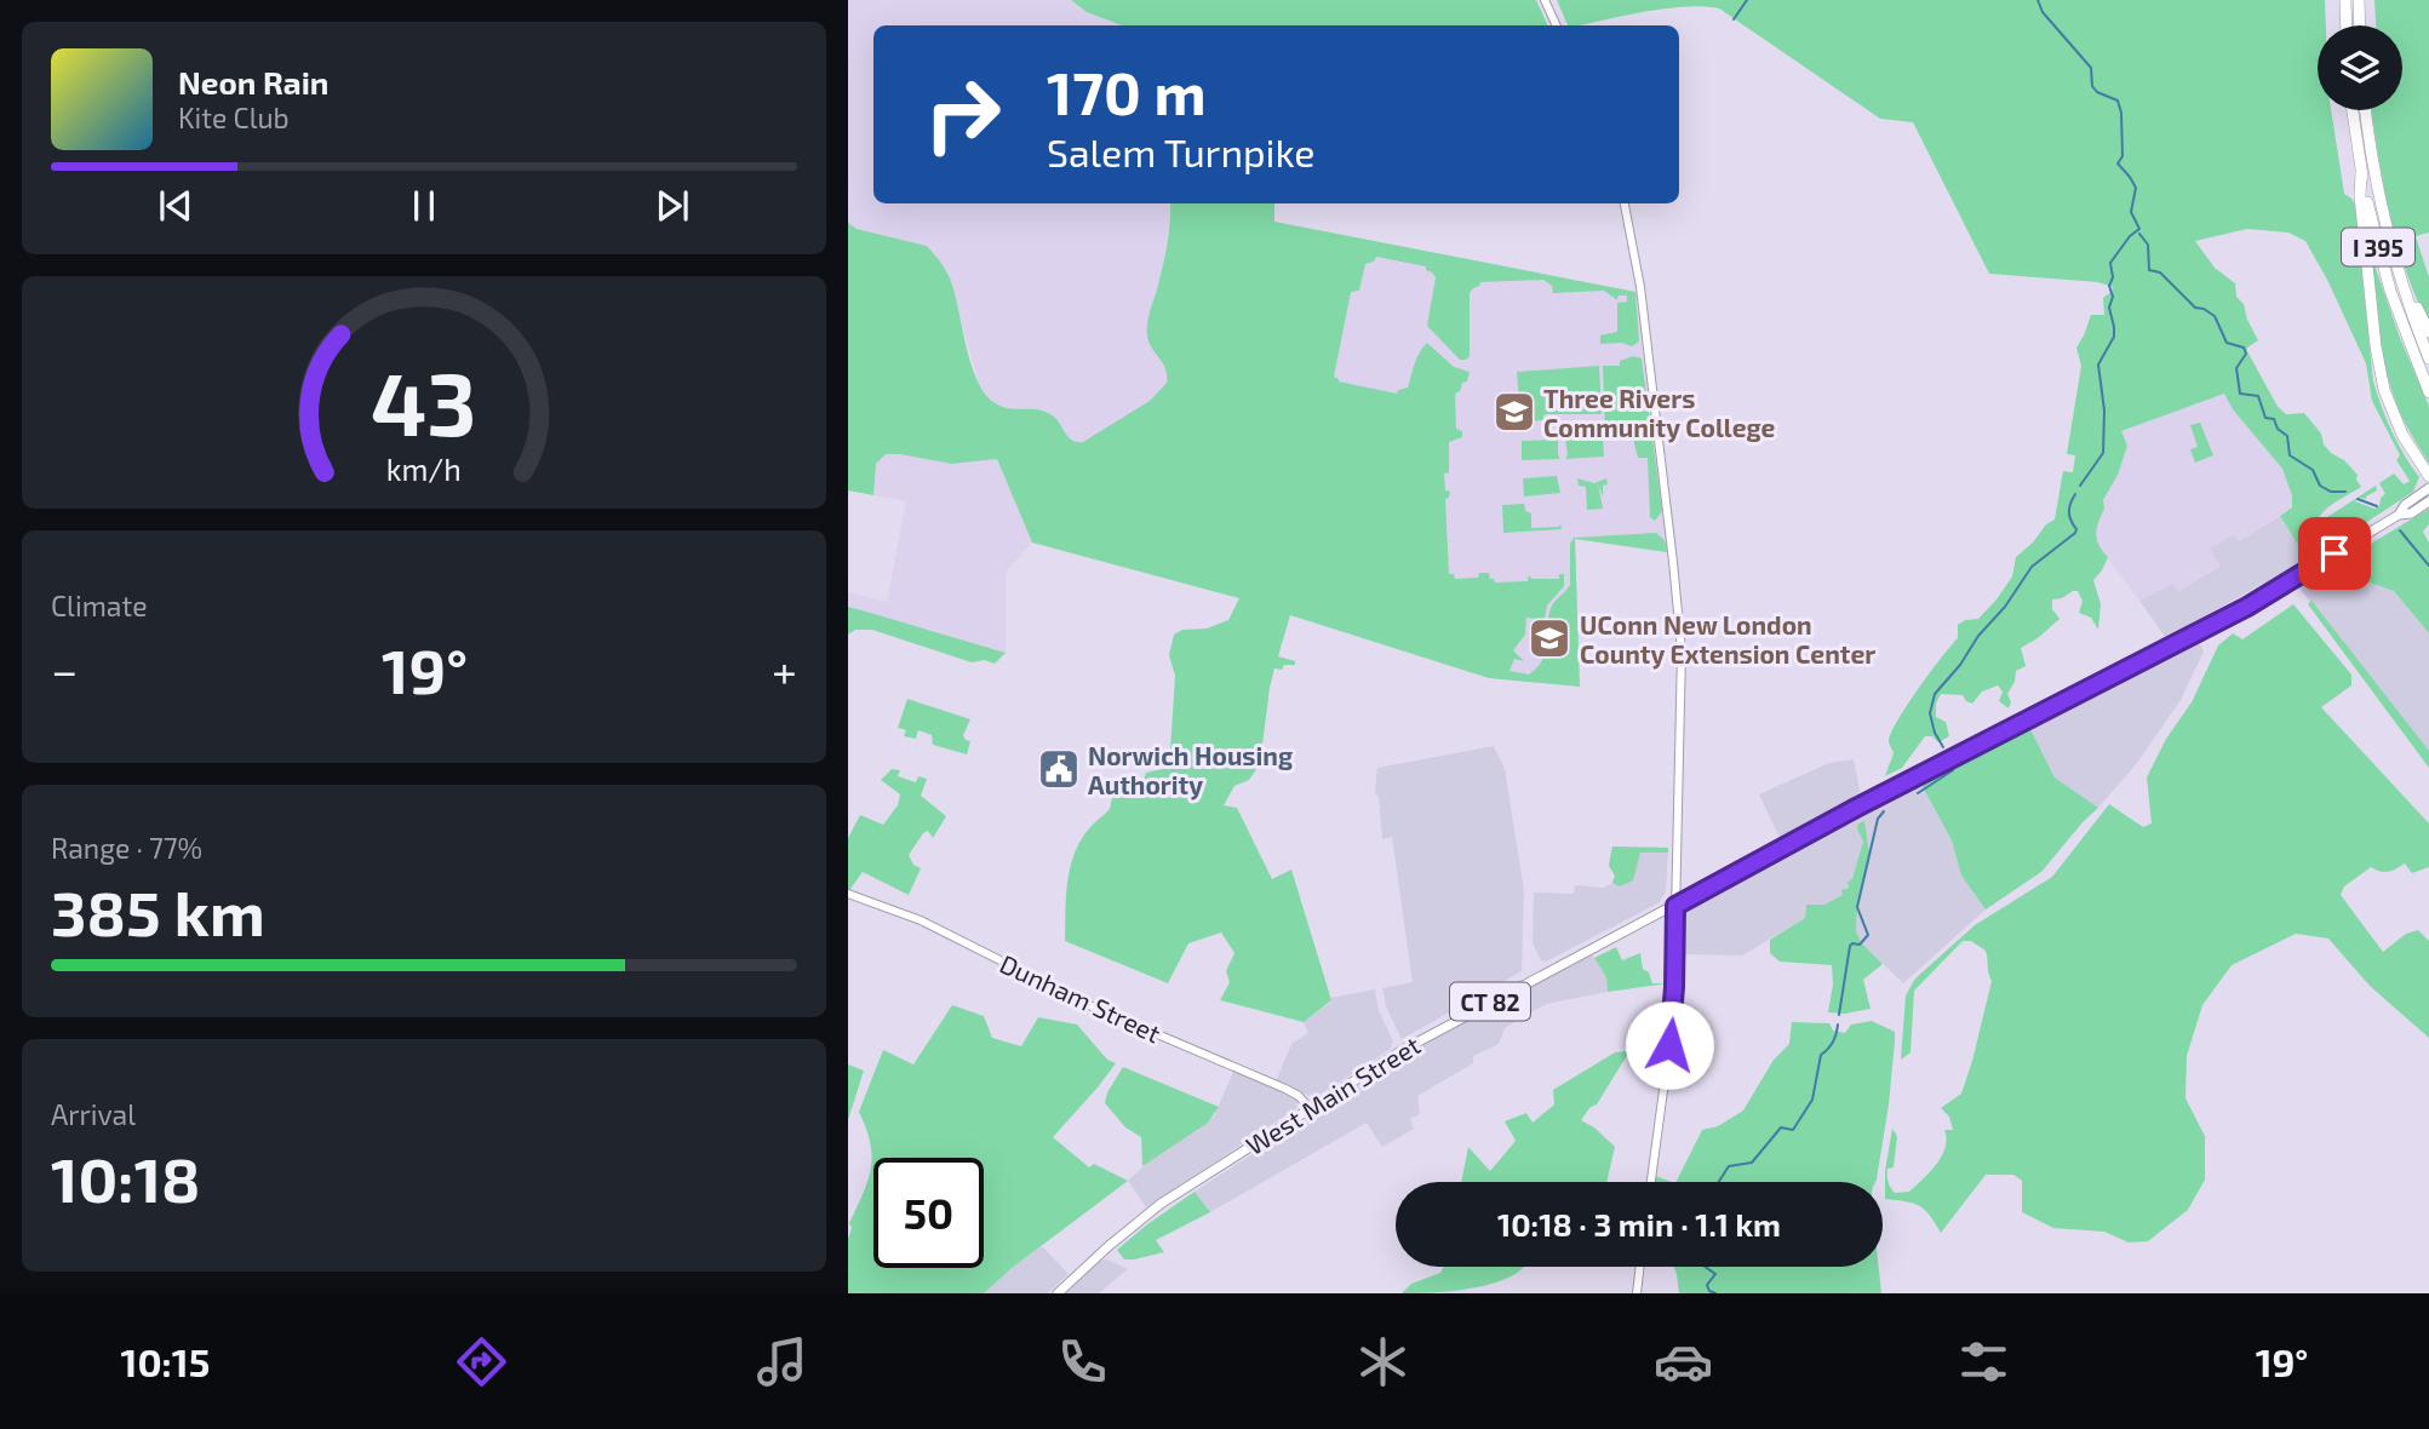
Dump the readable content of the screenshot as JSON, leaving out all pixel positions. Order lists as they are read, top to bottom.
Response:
{
  "streets": {
    "highway": ["I 395"],
    "main road": ["Dunham Street", "CT 82", "West Main Street"]
  },
  "crossings": [
    ["Dunham Street", "West Main Street"],
    ["CT 82", "West Main Street"]
  ],
  "places": {
    "school or university": ["Three Rivers Community College", "UConn New London County Extension Center"],
    "public building": ["Norwich Housing Authority"]
  },
  "page": {
    "turn": ["170 m", "Salem Turnpike"],
    "song": ["Neon Rain", "Kite Club"],
    "tile": [
      "Climate",
      ["Range · 77%", "385 km"],
      ["Arrival", "10:18"]
    ],
    "heat": ["−", "19°", "+"],
    "limit": "50",
    "trip": "10:18 · 3 min · 1.1 km",
    "tabs": ["10:15", "19°"],
    "gauge": ["43", "km/h"]
  }
}
